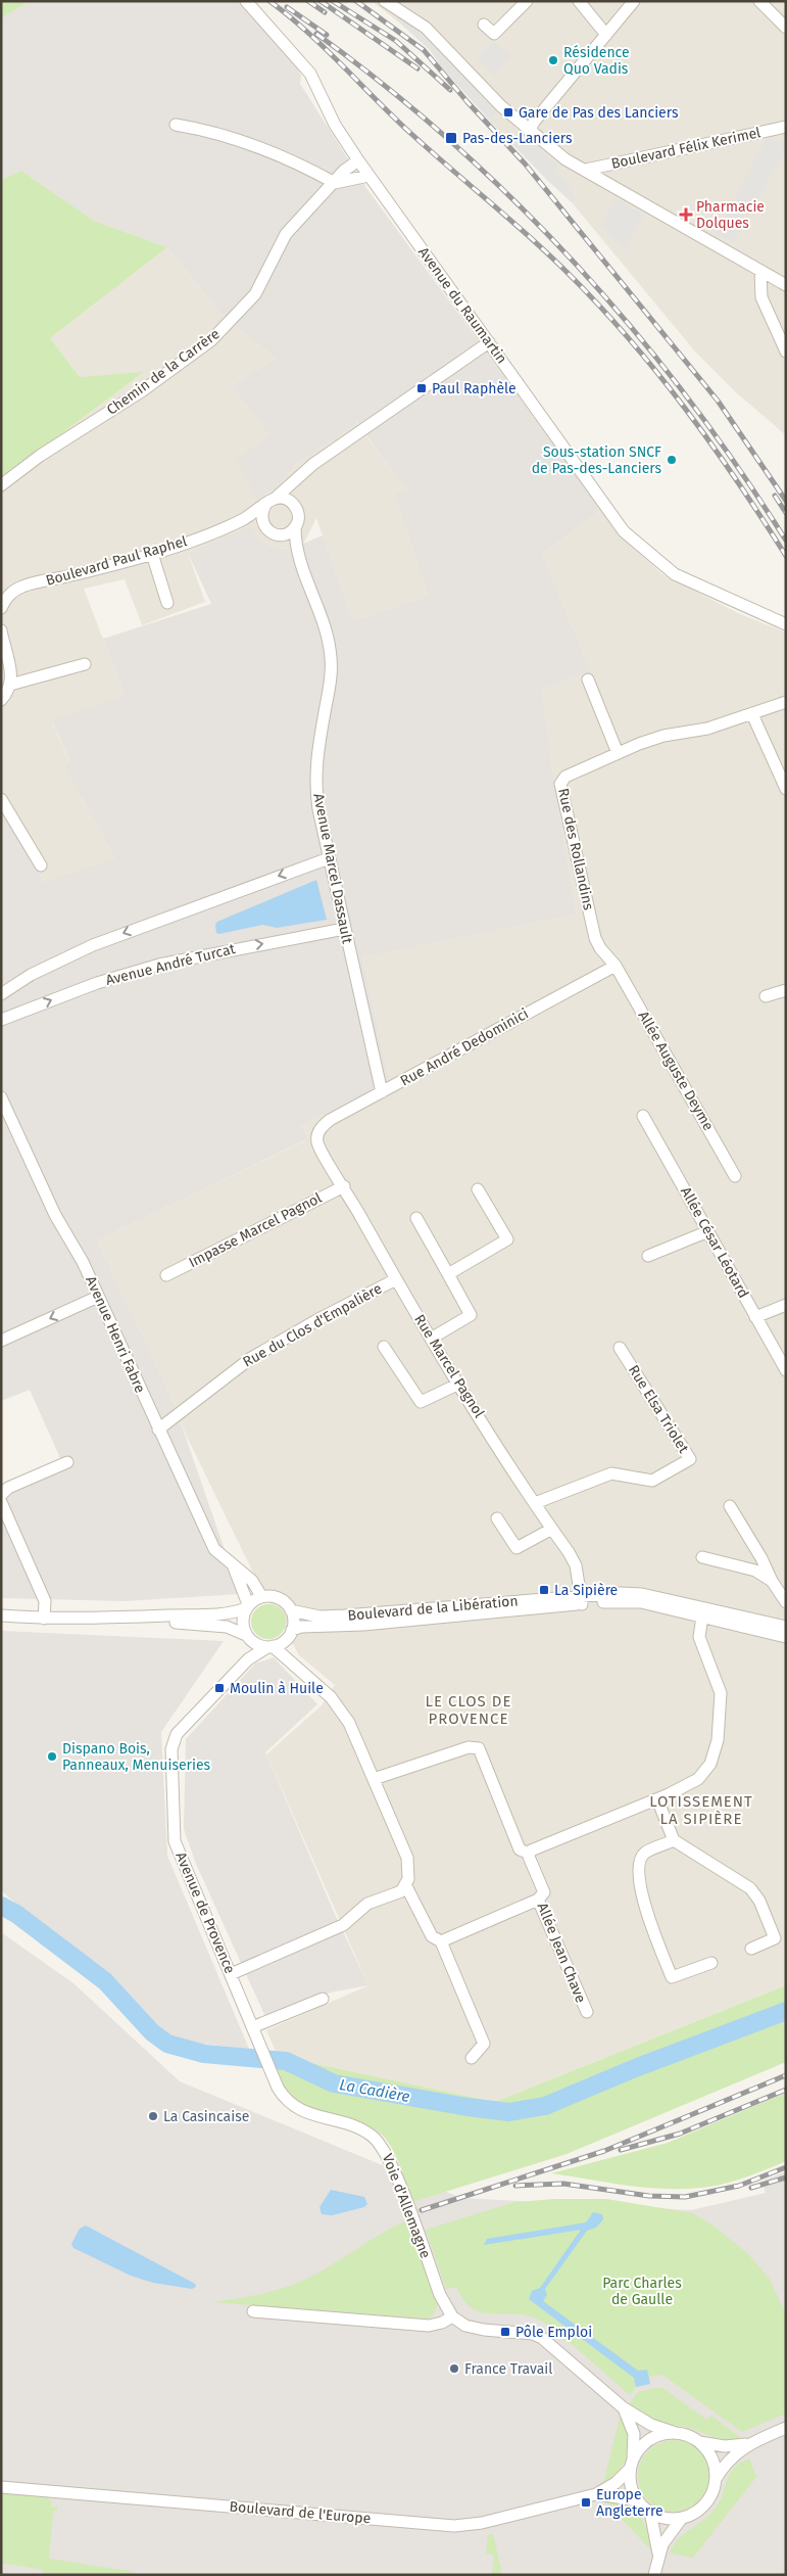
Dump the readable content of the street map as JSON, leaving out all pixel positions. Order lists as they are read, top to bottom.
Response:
{
  "streets": {
    "street": [
      "Boulevard Félix Kerimel",
      "Avenue du Raumartin",
      "Chemin de la Carrère",
      "Boulevard Paul Raphel",
      "Rue des Rollandins",
      "Avenue Marcel Dassault",
      "Avenue André Turcat",
      "Rue André Dedominici",
      "Allée Auguste Deyme",
      "Impasse Marcel Pagnol",
      "Allée César Léotard",
      "Rue du Clos d'Empalière",
      "Avenue Henri Fabre",
      "Rue Marcel Pagnol",
      "Rue Elsa Triolet",
      "Boulevard de la Libération",
      "Avenue de Provence",
      "Allée Jean Chave",
      "Voie d'Allemagne",
      "Boulevard de l'Europe"
    ]
  },
  "crossings": [
    ["Avenue du Raumartin", "Chemin de la Carrère"],
    ["Avenue du Raumartin", "Boulevard Paul Raphel"],
    ["Boulevard Paul Raphel", "Avenue Marcel Dassault"],
    ["Rue des Rollandins", "Rue André Dedominici"],
    ["Rue des Rollandins", "Allée Auguste Deyme"],
    ["Avenue Marcel Dassault", "Avenue André Turcat"],
    ["Avenue Marcel Dassault", "Rue André Dedominici"],
    ["Rue André Dedominici", "Allée Auguste Deyme"],
    ["Rue André Dedominici", "Rue Marcel Pagnol"],
    ["Impasse Marcel Pagnol", "Rue Marcel Pagnol"],
    ["Rue du Clos d'Empalière", "Avenue Henri Fabre"],
    ["Rue du Clos d'Empalière", "Rue Marcel Pagnol"],
    ["Avenue Henri Fabre", "Boulevard de la Libération"],
    ["Avenue Henri Fabre", "Avenue de Provence"],
    ["Rue Marcel Pagnol", "Rue Elsa Triolet"],
    ["Rue Marcel Pagnol", "Boulevard de la Libération"],
    ["Boulevard de la Libération", "Avenue de Provence"],
    ["Avenue de Provence", "Voie d'Allemagne"]
  ],
  "districts": ["LE CLOS DE PROVENCE", "LOTISSEMENT LA SIPIÈRE"],
  "water": ["La Cadière"],
  "parks": ["Parc Charles de Gaulle"],
  "places": {
    "other": [
      "Résidence Quo Vadis",
      "Sous-station SNCF de Pas-des-Lanciers",
      "Dispano Bois, Panneaux, Menuiseries",
      "La Casincaise",
      "France Travail"
    ],
    "transit": [
      "Gare de Pas des Lanciers",
      "Pas-des-Lanciers",
      "Paul Raphèle",
      "La Sipière",
      "Moulin à Huile",
      "Pôle Emploi",
      "Europe Angleterre"
    ],
    "health": ["Pharmacie Dolques"]
  }
}
